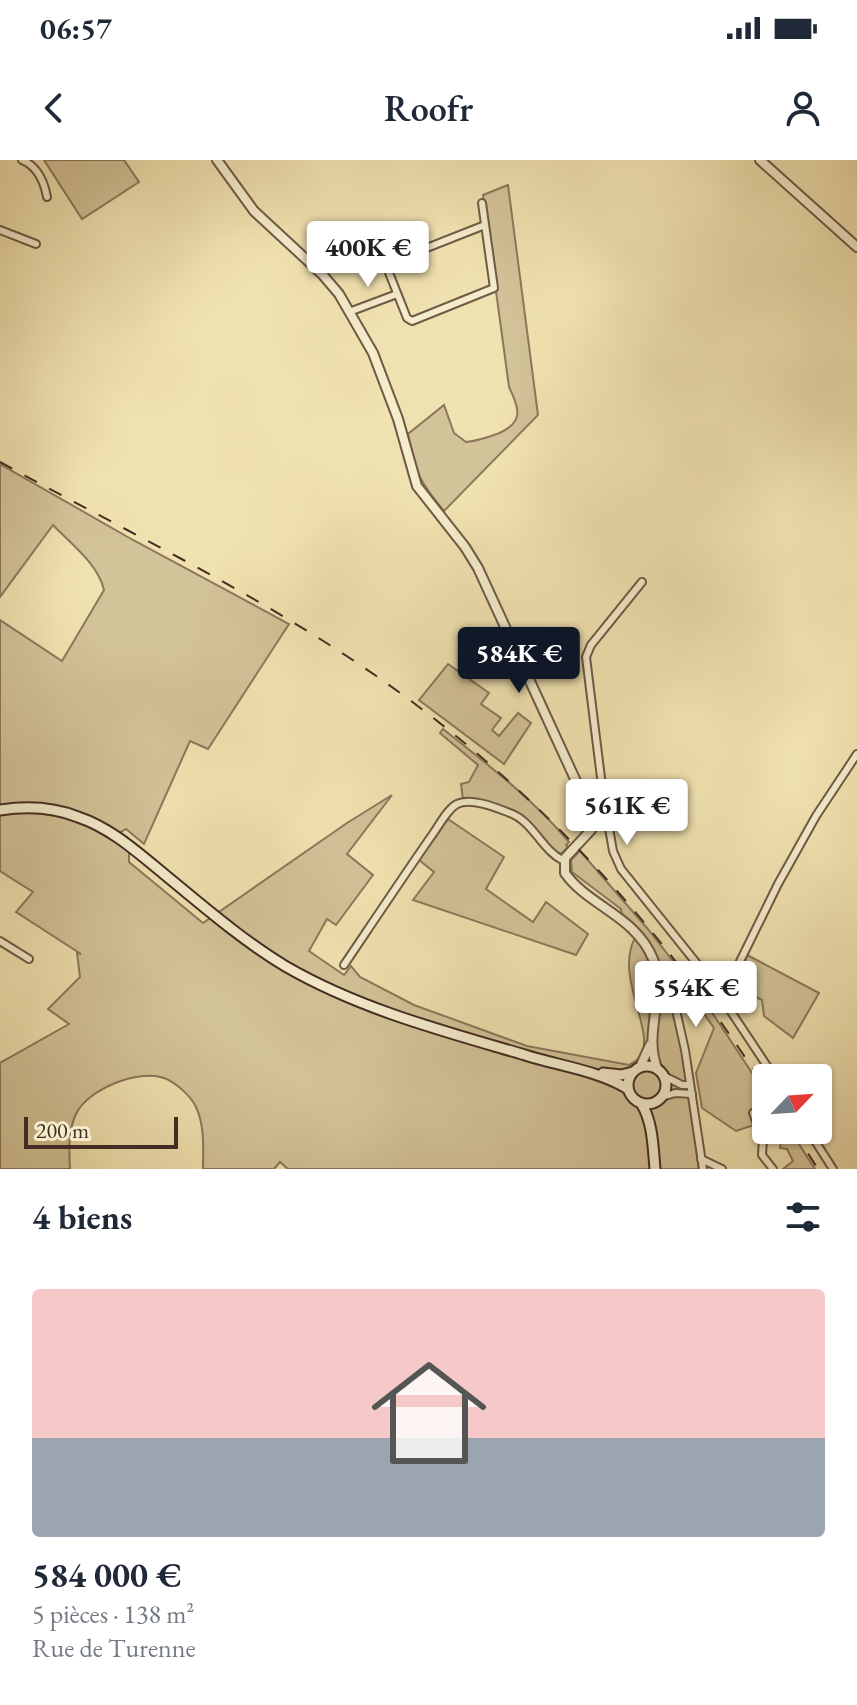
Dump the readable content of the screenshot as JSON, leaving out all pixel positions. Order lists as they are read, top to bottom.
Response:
{
  "scale_bar": "200 m",
  "north": "top right",
  "page": {
    "status": "06:57",
    "header": "Roofr",
    "price": [
      "400K €",
      "584K €",
      "561K €",
      "554K €"
    ],
    "scale": "200 m",
    "heading": "4 biens",
    "list": [
      {
        "name": "584 000 €",
        "note": "5 pièces · 138 m² · Rue de Turenne"
      }
    ]
  }
}
